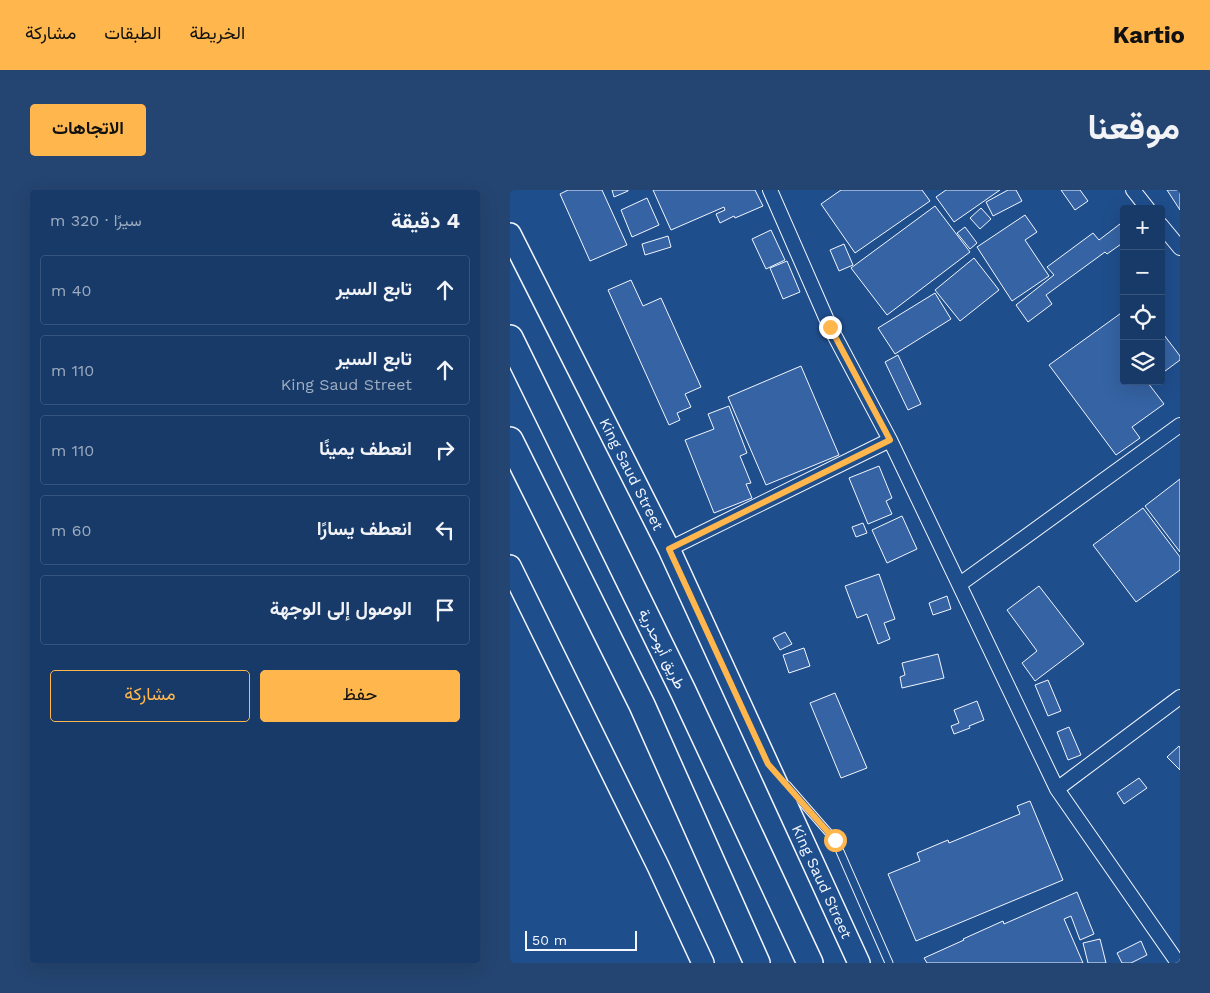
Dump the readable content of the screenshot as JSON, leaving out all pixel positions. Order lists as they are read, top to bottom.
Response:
{
  "streets": {
    "highway": ["طريق أبوحدرية"],
    "main road": ["King Saud Street"]
  },
  "scale_bar": "50 m",
  "page": {
    "header": "Kartio",
    "nav": ["الخريطة", "الطبقات", "مشاركة"],
    "title": "موقعنا",
    "buttons": [
      "الاتجاهات",
      ["حفظ", "مشاركة"]
    ],
    "heading": ["4 دقيقة", "سيرًا · 320 m"],
    "map_buttons": ["+", "−"],
    "list": [
      ["تابع السير", "40 m"],
      ["تابع السير", "King Saud Street", "110 m"],
      ["انعطف يمينًا", "110 m"],
      ["انعطف يسارًا", "60 m"],
      "الوصول إلى الوجهة"
    ],
    "scale": "50 m"
  }
}
